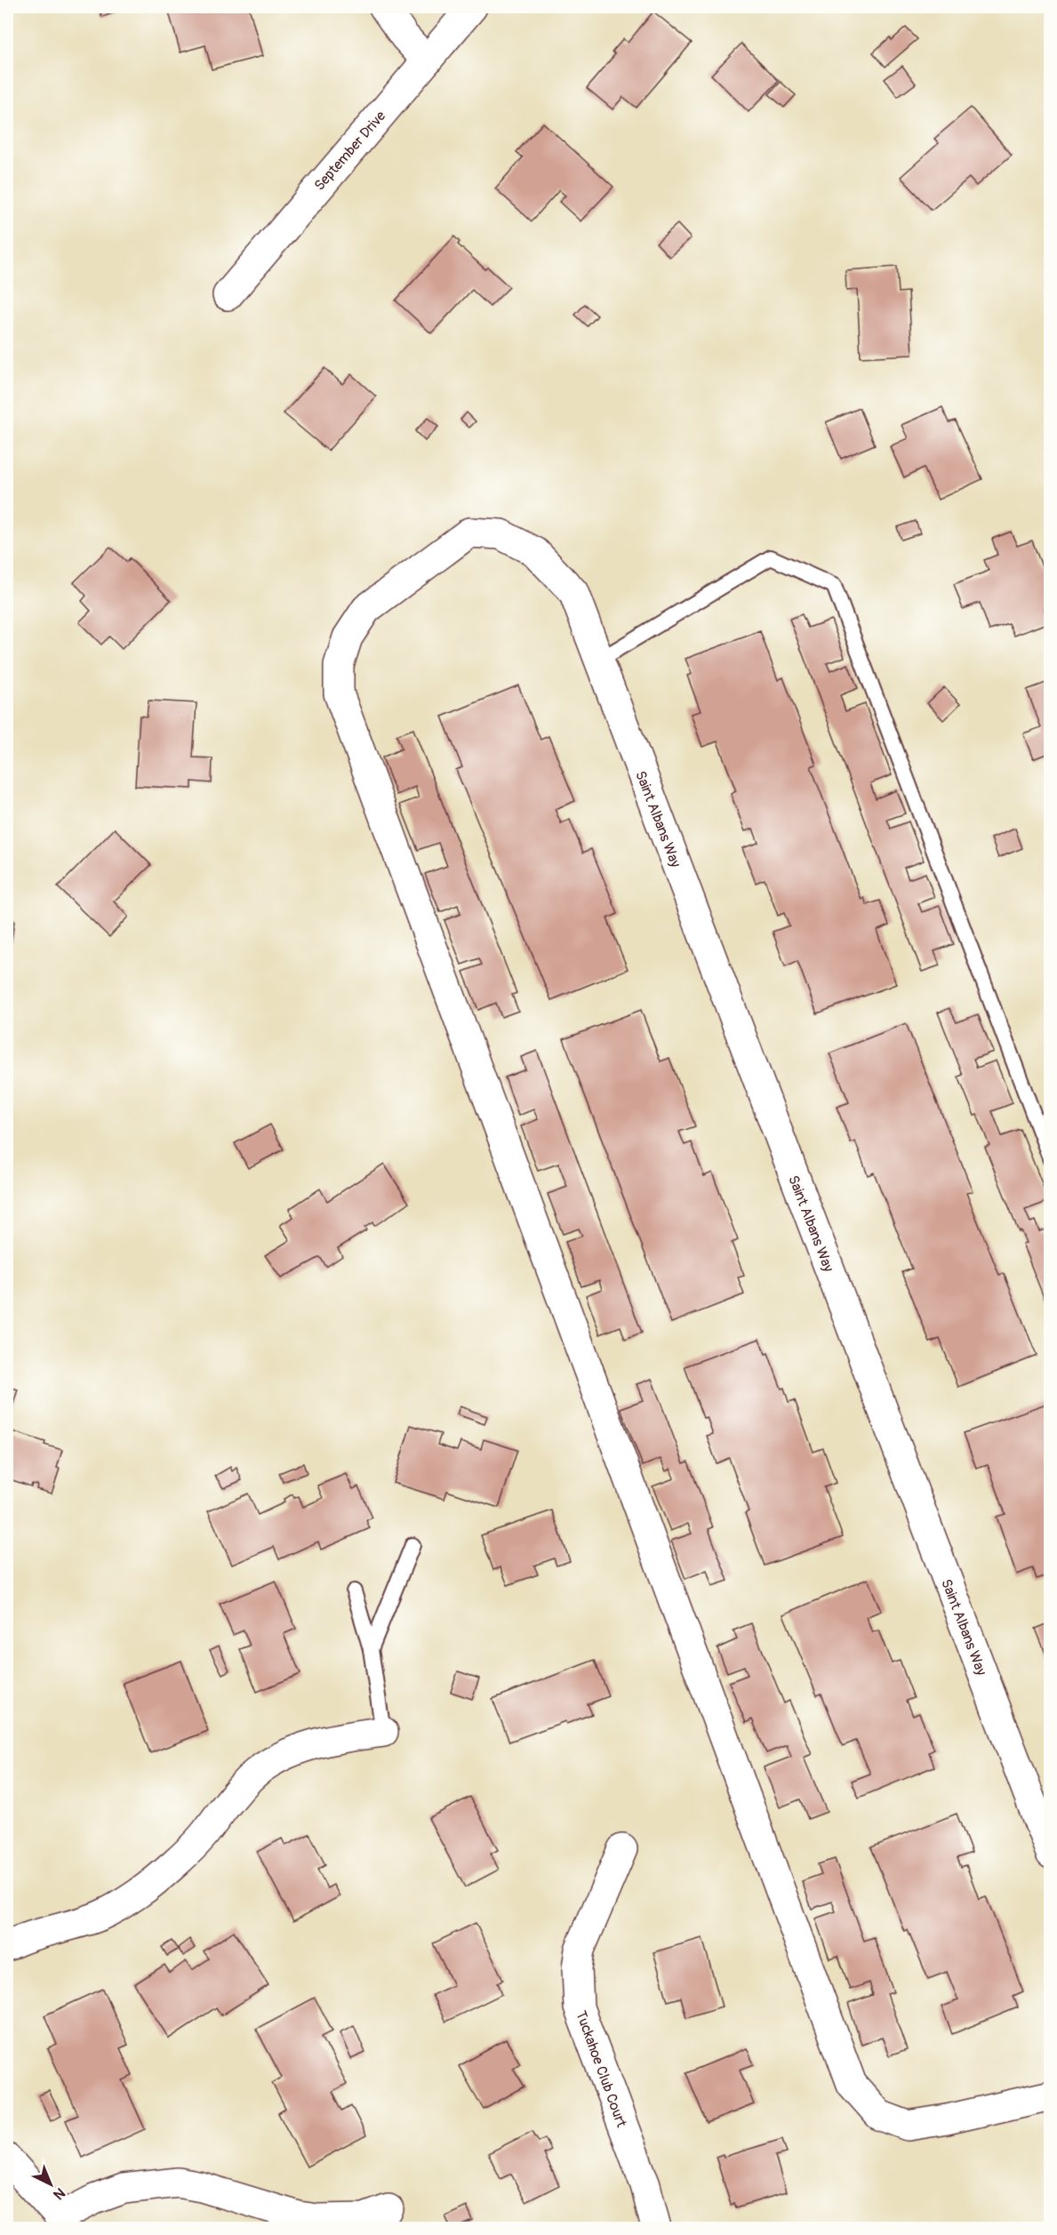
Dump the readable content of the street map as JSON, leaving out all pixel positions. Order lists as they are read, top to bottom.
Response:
{
  "streets": {
    "street": ["September Drive", "Saint Albans Way", "Tuckahoe Club Court"]
  },
  "north": "bottom right"
}
